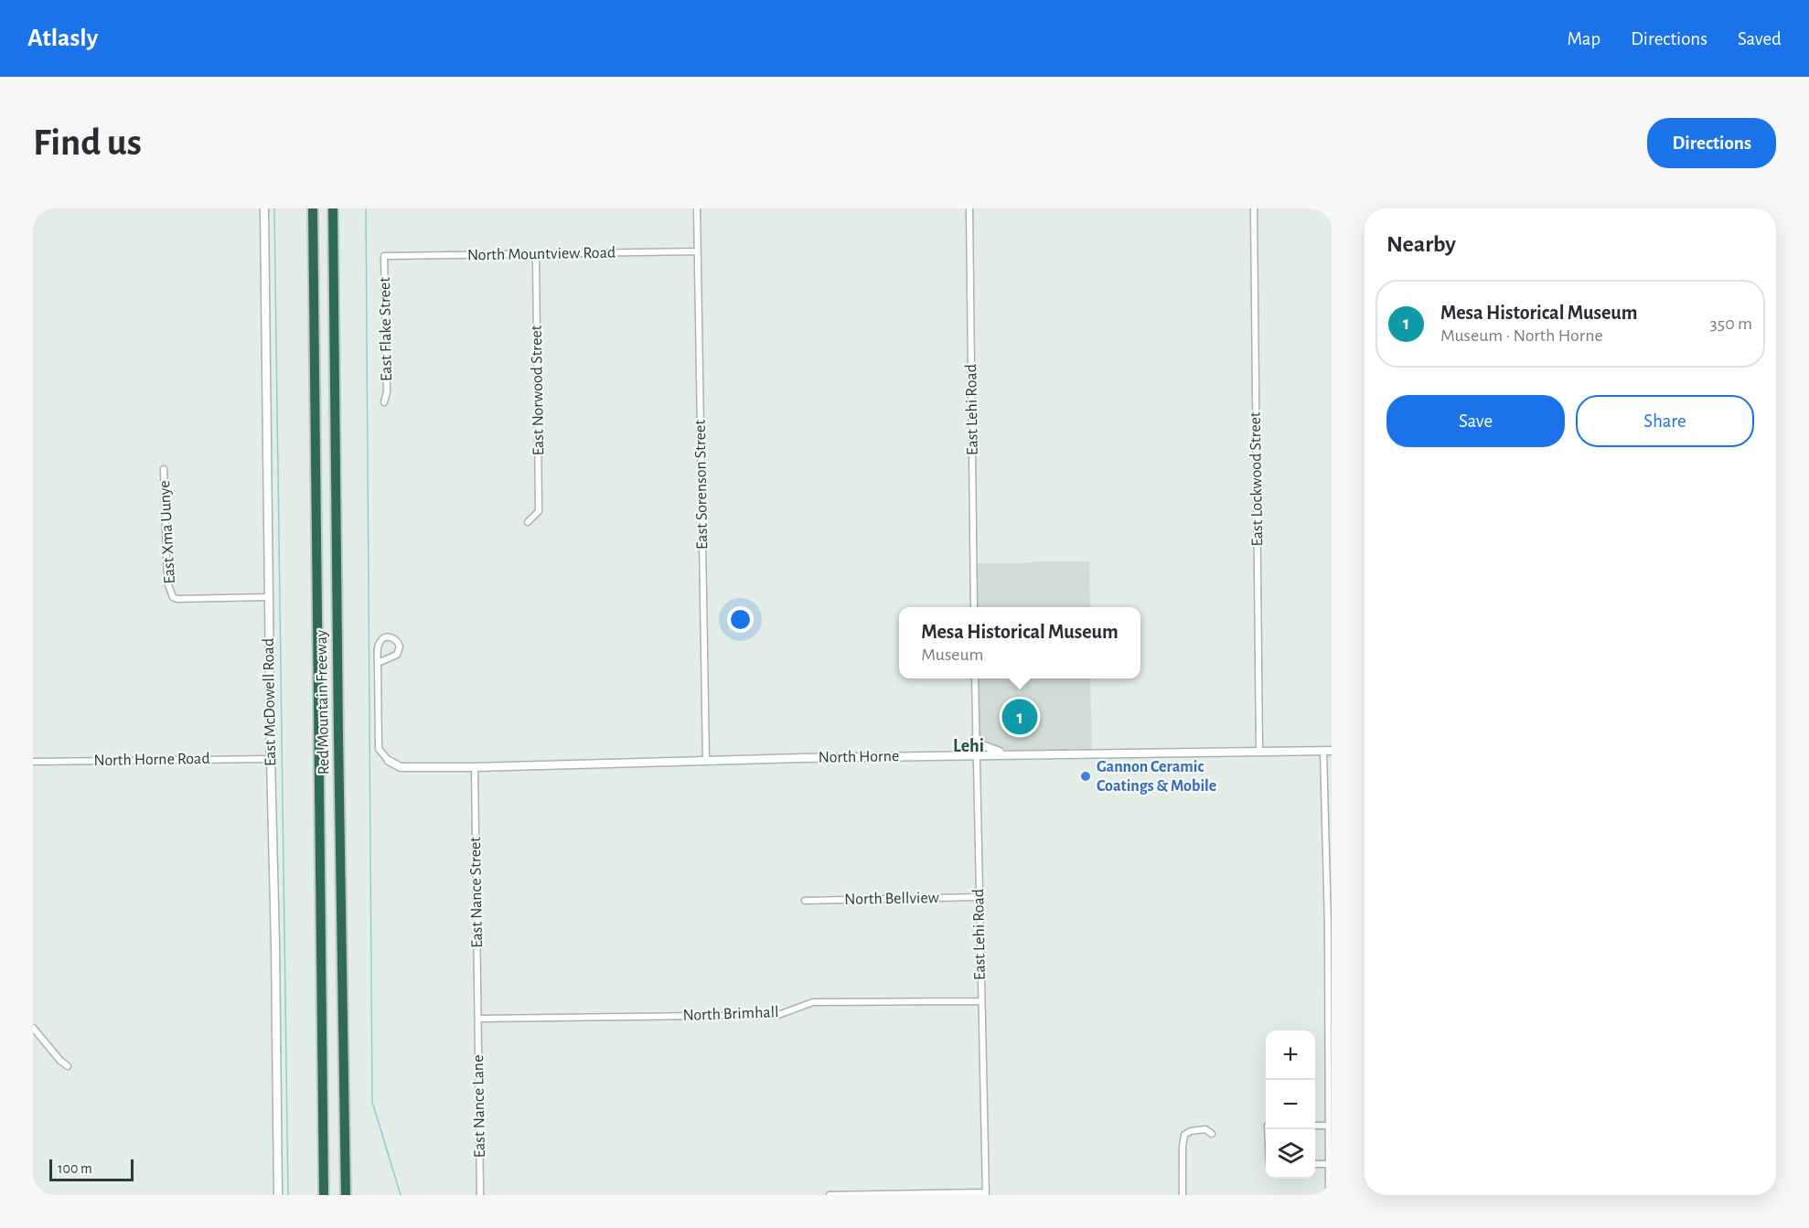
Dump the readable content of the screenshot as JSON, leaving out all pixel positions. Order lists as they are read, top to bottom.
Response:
{
  "streets": {
    "highway": ["Red Mountain Freeway"],
    "street": [
      "North Mountview Road",
      "East Flake Street",
      "East Norwood Street",
      "East Lehi Road",
      "East Lockwood Street",
      "East Sorenson Street",
      "East Xma Uunye",
      "East McDowell Road",
      "North Horne",
      "North Horne Road",
      "East Nance Street",
      "North Bellview",
      "North Brimhall",
      "East Nance Lane"
    ]
  },
  "crossings": [
    ["North Mountview Road", "East Flake Street"],
    ["North Mountview Road", "East Norwood Street"],
    ["North Mountview Road", "East Sorenson Street"],
    ["East Lehi Road", "North Horne"],
    ["East Lehi Road", "North Bellview"],
    ["East Lehi Road", "North Brimhall"],
    ["East Lockwood Street", "North Horne"],
    ["East Sorenson Street", "North Horne"],
    ["East Xma Uunye", "East McDowell Road"],
    ["East McDowell Road", "North Horne Road"],
    ["North Horne", "East Nance Street"],
    ["East Nance Street", "North Brimhall"],
    ["East Nance Street", "East Nance Lane"],
    ["North Brimhall", "East Nance Lane"]
  ],
  "districts": ["Lehi"],
  "places": ["Gannon Ceramic Coatings & Mobile"],
  "scale_bar": "100 m",
  "page": {
    "header": "Atlasly",
    "nav": ["Map", "Directions", "Saved"],
    "buttons": [
      "Directions",
      ["Save", "Share"]
    ],
    "title": "Find us",
    "heading": "Nearby",
    "list": [
      {
        "mark": "1",
        "name": "Mesa Historical Museum",
        "note": "Museum · North Horne",
        "value": "350 m"
      }
    ],
    "popup": ["Mesa Historical Museum", "Museum"],
    "pins": "1",
    "map_buttons": ["+", "−"],
    "scale": "100 m"
  }
}
